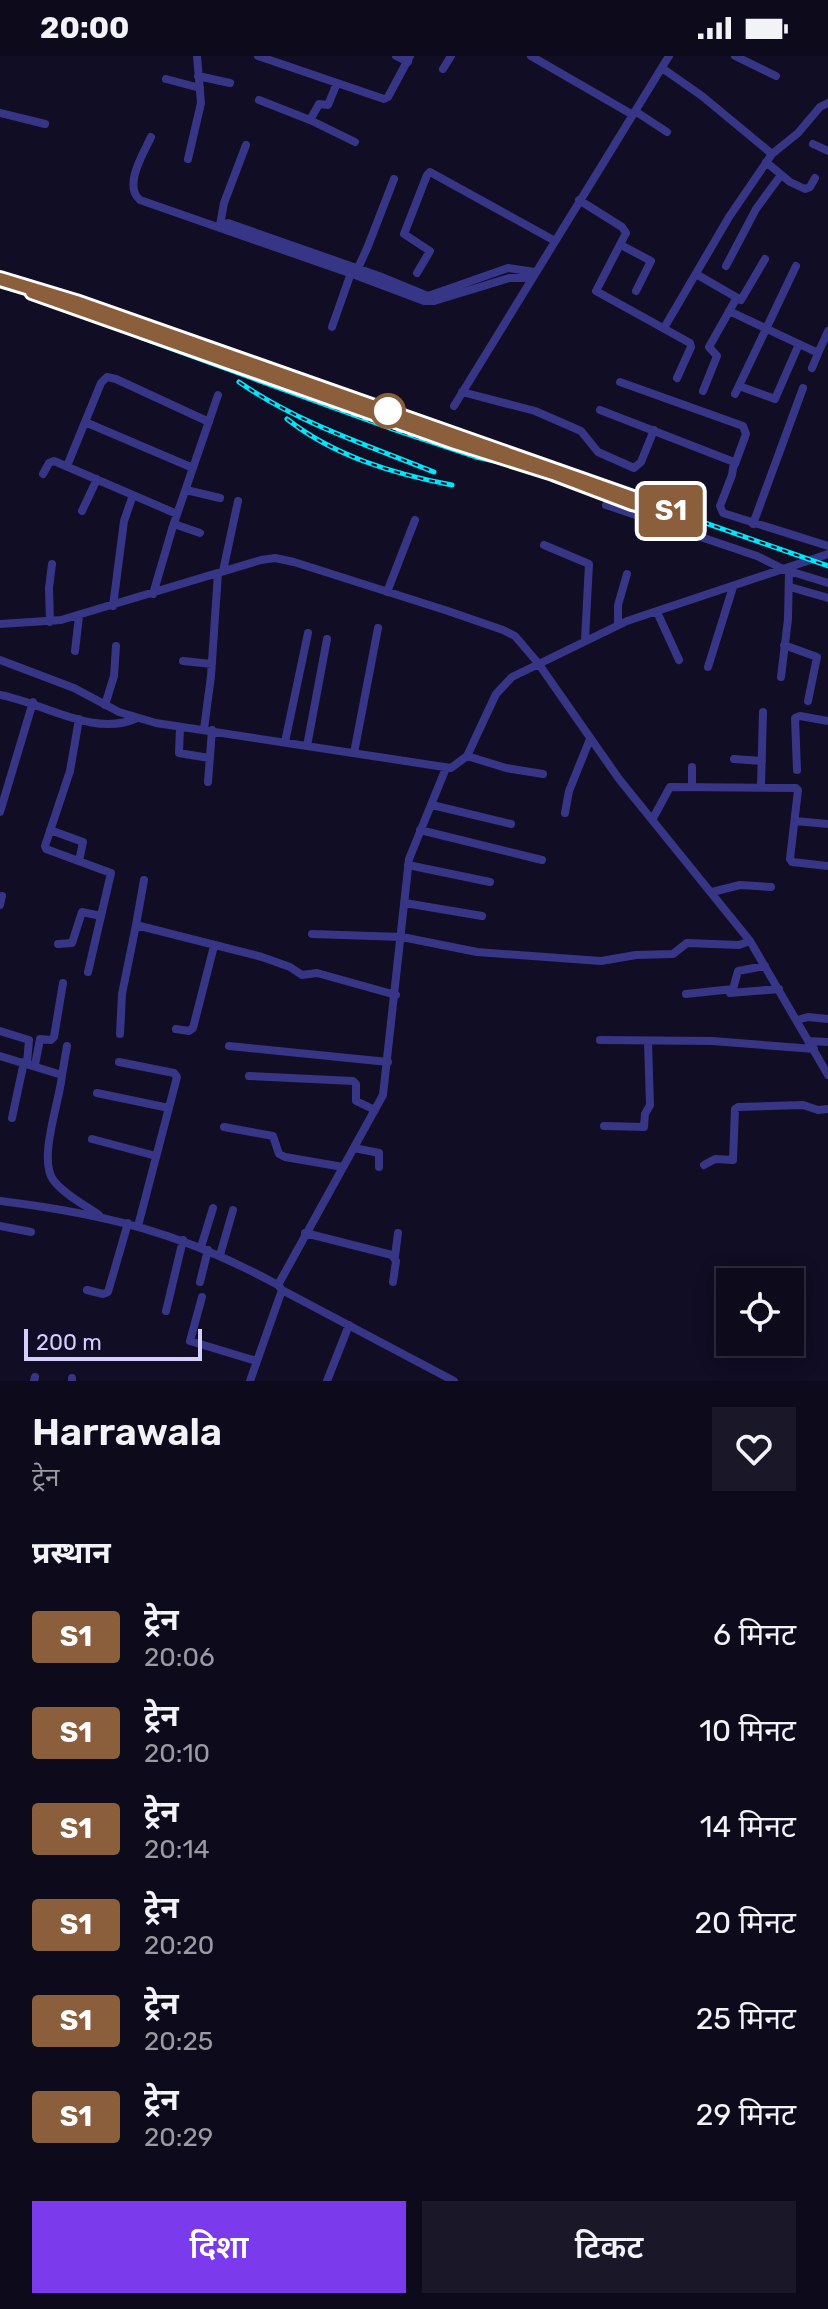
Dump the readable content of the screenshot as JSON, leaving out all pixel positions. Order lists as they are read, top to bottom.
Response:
{
  "scale_bar": "200 m",
  "page": {
    "status": "20:00",
    "on_map": "S1",
    "scale": "200 m",
    "heading": [
      ["Harrawala", "ट्रेन"],
      "प्रस्थान"
    ],
    "list": [
      {
        "mark": "S1",
        "name": "ट्रेन",
        "note": "20:06",
        "value": "6 मिनट"
      },
      {
        "mark": "S1",
        "name": "ट्रेन",
        "note": "20:10",
        "value": "10 मिनट"
      },
      {
        "mark": "S1",
        "name": "ट्रेन",
        "note": "20:14",
        "value": "14 मिनट"
      },
      {
        "mark": "S1",
        "name": "ट्रेन",
        "note": "20:20",
        "value": "20 मिनट"
      },
      {
        "mark": "S1",
        "name": "ट्रेन",
        "note": "20:25",
        "value": "25 मिनट"
      },
      {
        "mark": "S1",
        "name": "ट्रेन",
        "note": "20:29",
        "value": "29 मिनट"
      }
    ],
    "buttons": ["दिशा", "टिकट"]
  }
}
